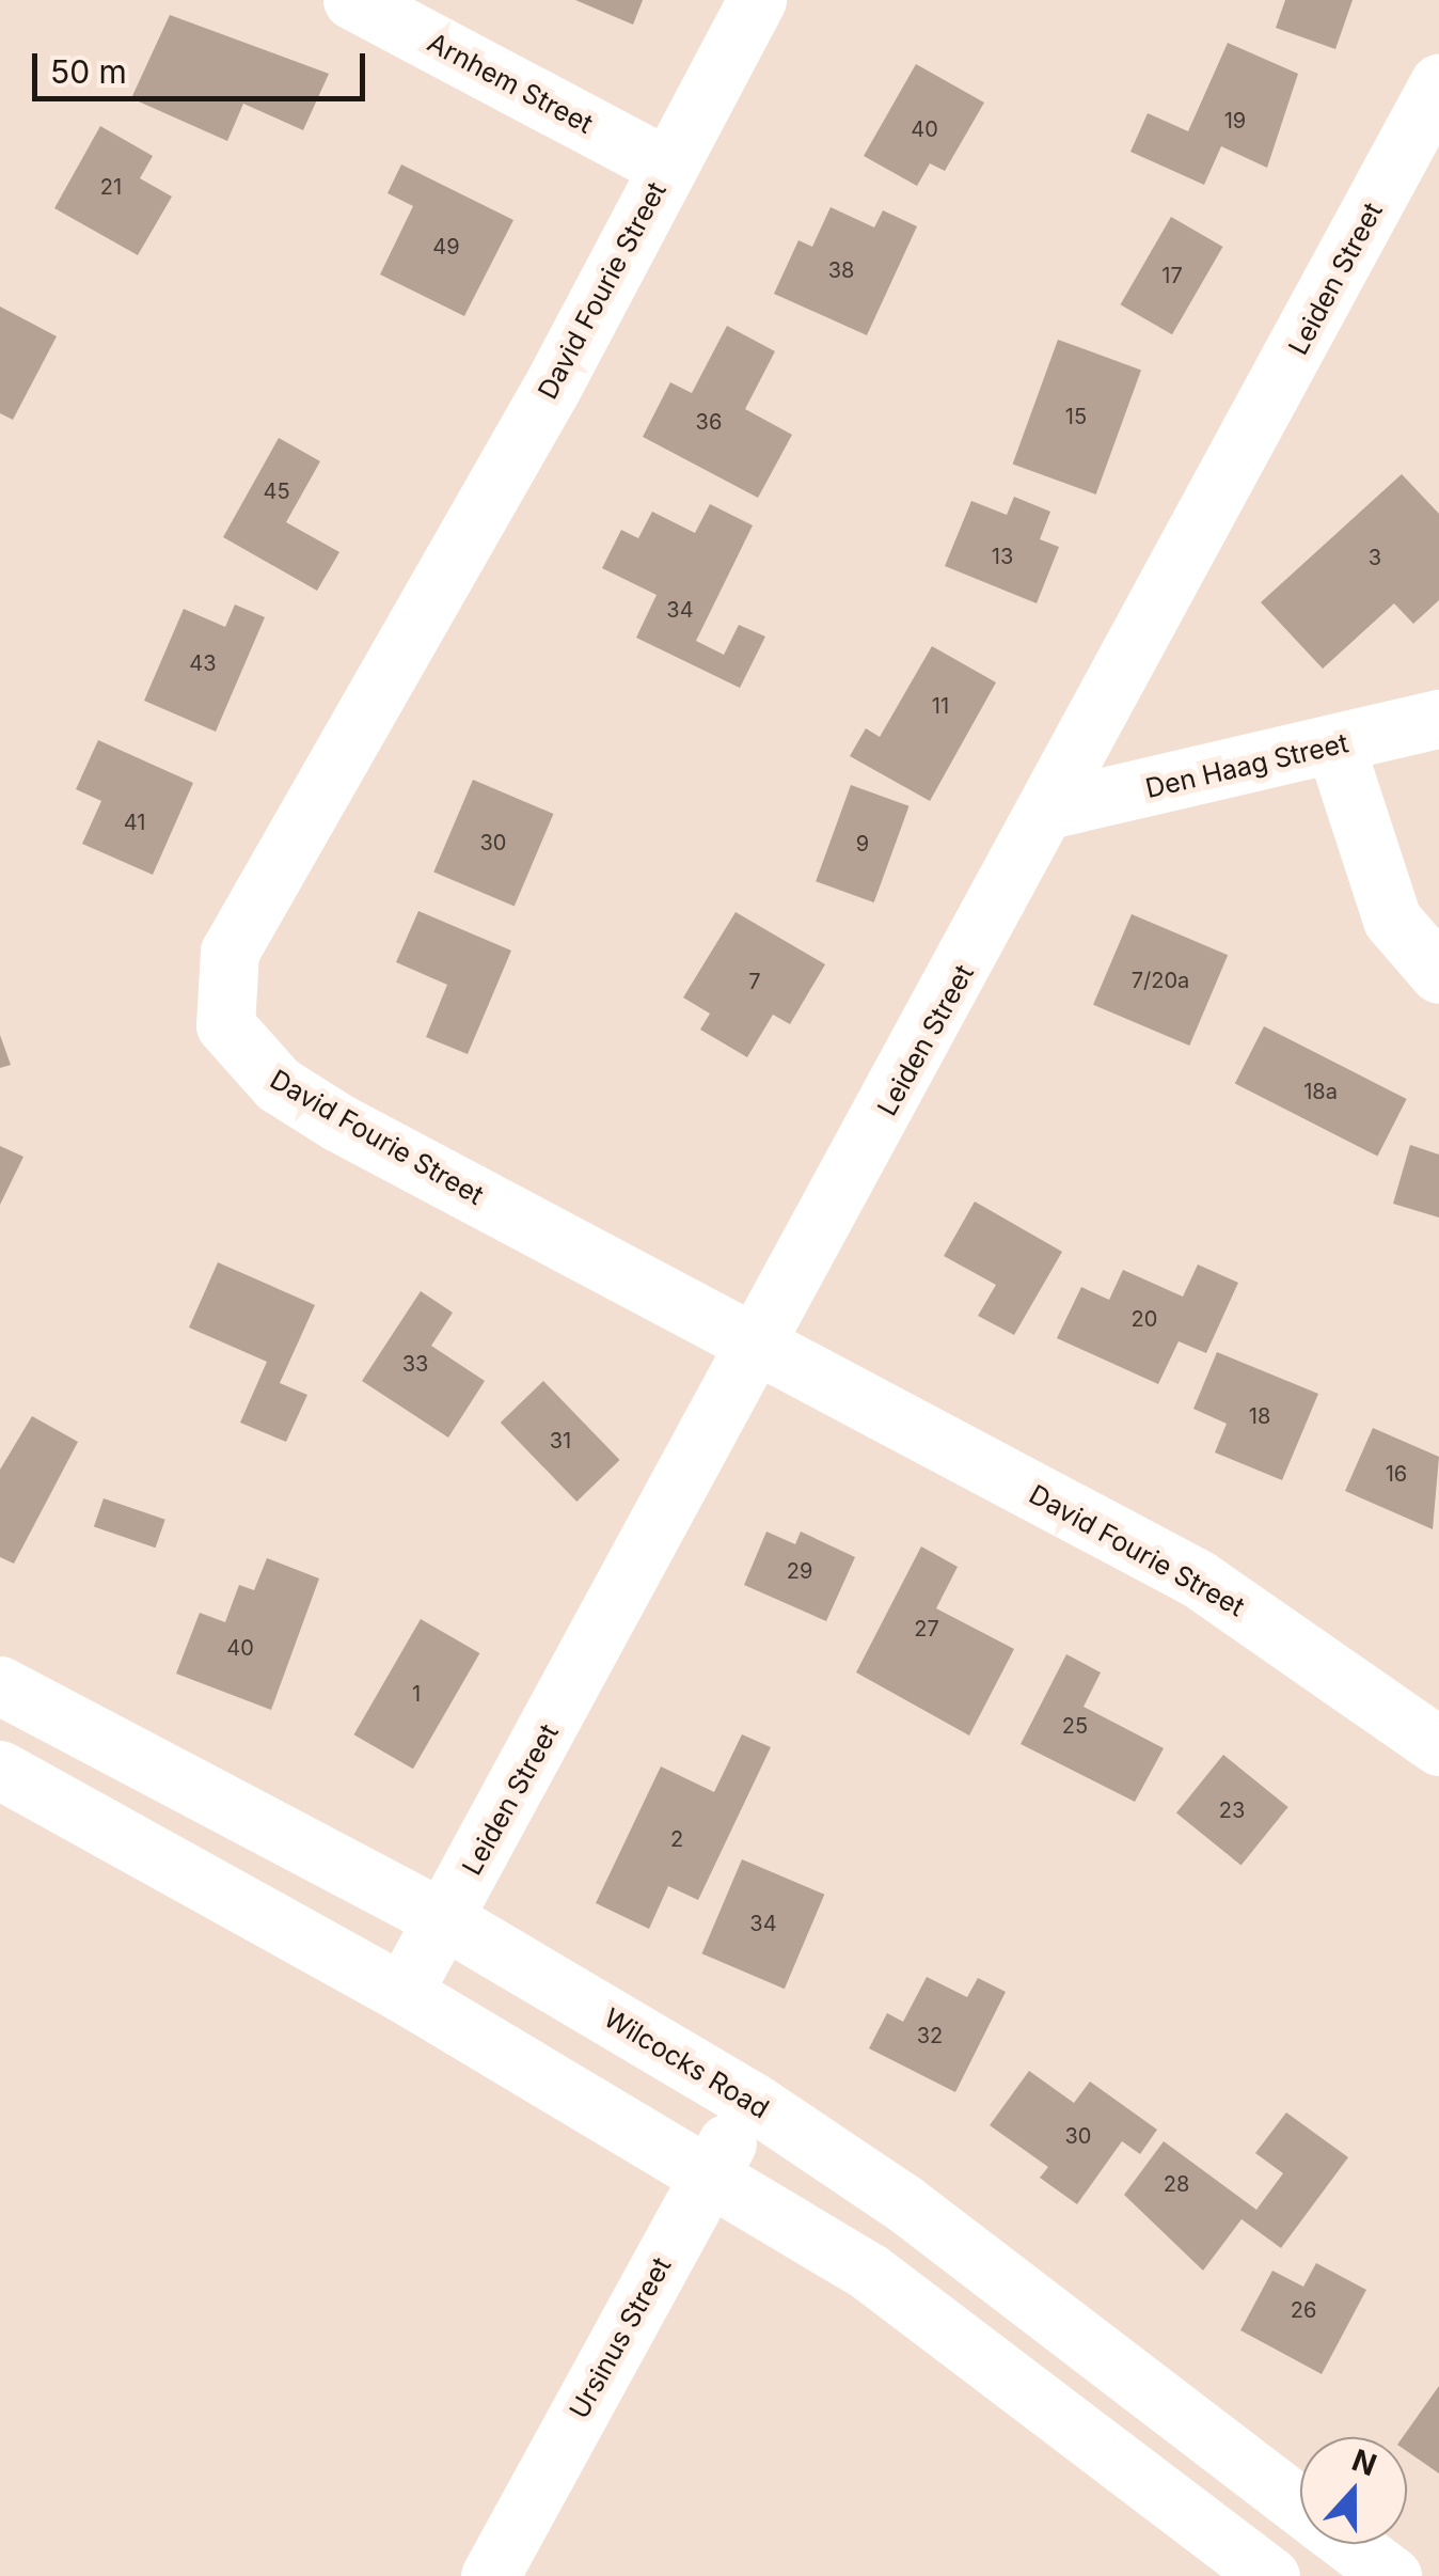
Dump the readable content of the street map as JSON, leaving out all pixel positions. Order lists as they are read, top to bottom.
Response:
{
  "streets": {
    "street": [
      "Arnhem Street",
      "Leiden Street",
      "David Fourie Street",
      "Den Haag Street",
      "Wilcocks Road",
      "Ursinus Street"
    ]
  },
  "crossings": [
    ["Arnhem Street", "David Fourie Street"],
    ["Leiden Street", "David Fourie Street"],
    ["Leiden Street", "Den Haag Street"],
    ["Leiden Street", "Wilcocks Road"],
    ["Wilcocks Road", "Ursinus Street"]
  ],
  "house_numbers": [
    "19",
    "40",
    "21",
    "49",
    "38",
    "17",
    "15",
    "36",
    "45",
    "13",
    "3",
    "34",
    "43",
    "11",
    "41",
    "30",
    "9",
    "7/20a",
    "7",
    "18a",
    "20",
    "33",
    "18",
    "31",
    "16",
    "29",
    "27",
    "40",
    "1",
    "25",
    "23",
    "2",
    "34",
    "32",
    "30",
    "28",
    "26"
  ],
  "scale_bar": "50 m",
  "north": "top"
}
